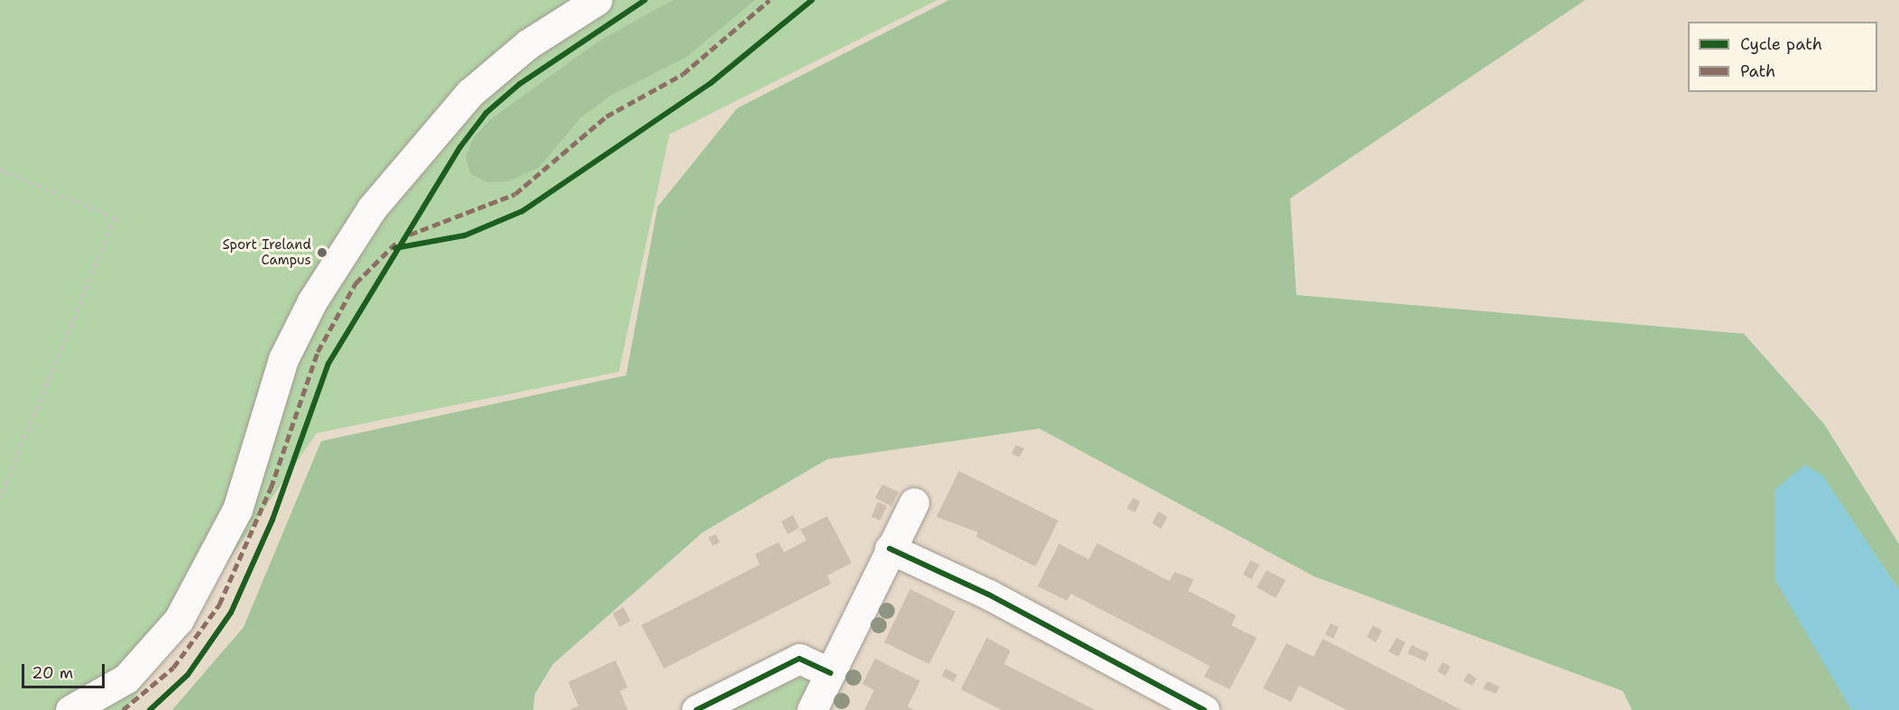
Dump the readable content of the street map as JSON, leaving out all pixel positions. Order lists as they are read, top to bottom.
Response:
{
  "places": ["Sport Ireland Campus"],
  "legend": ["Cycle path", "Path"],
  "scale_bar": "20 m"
}
